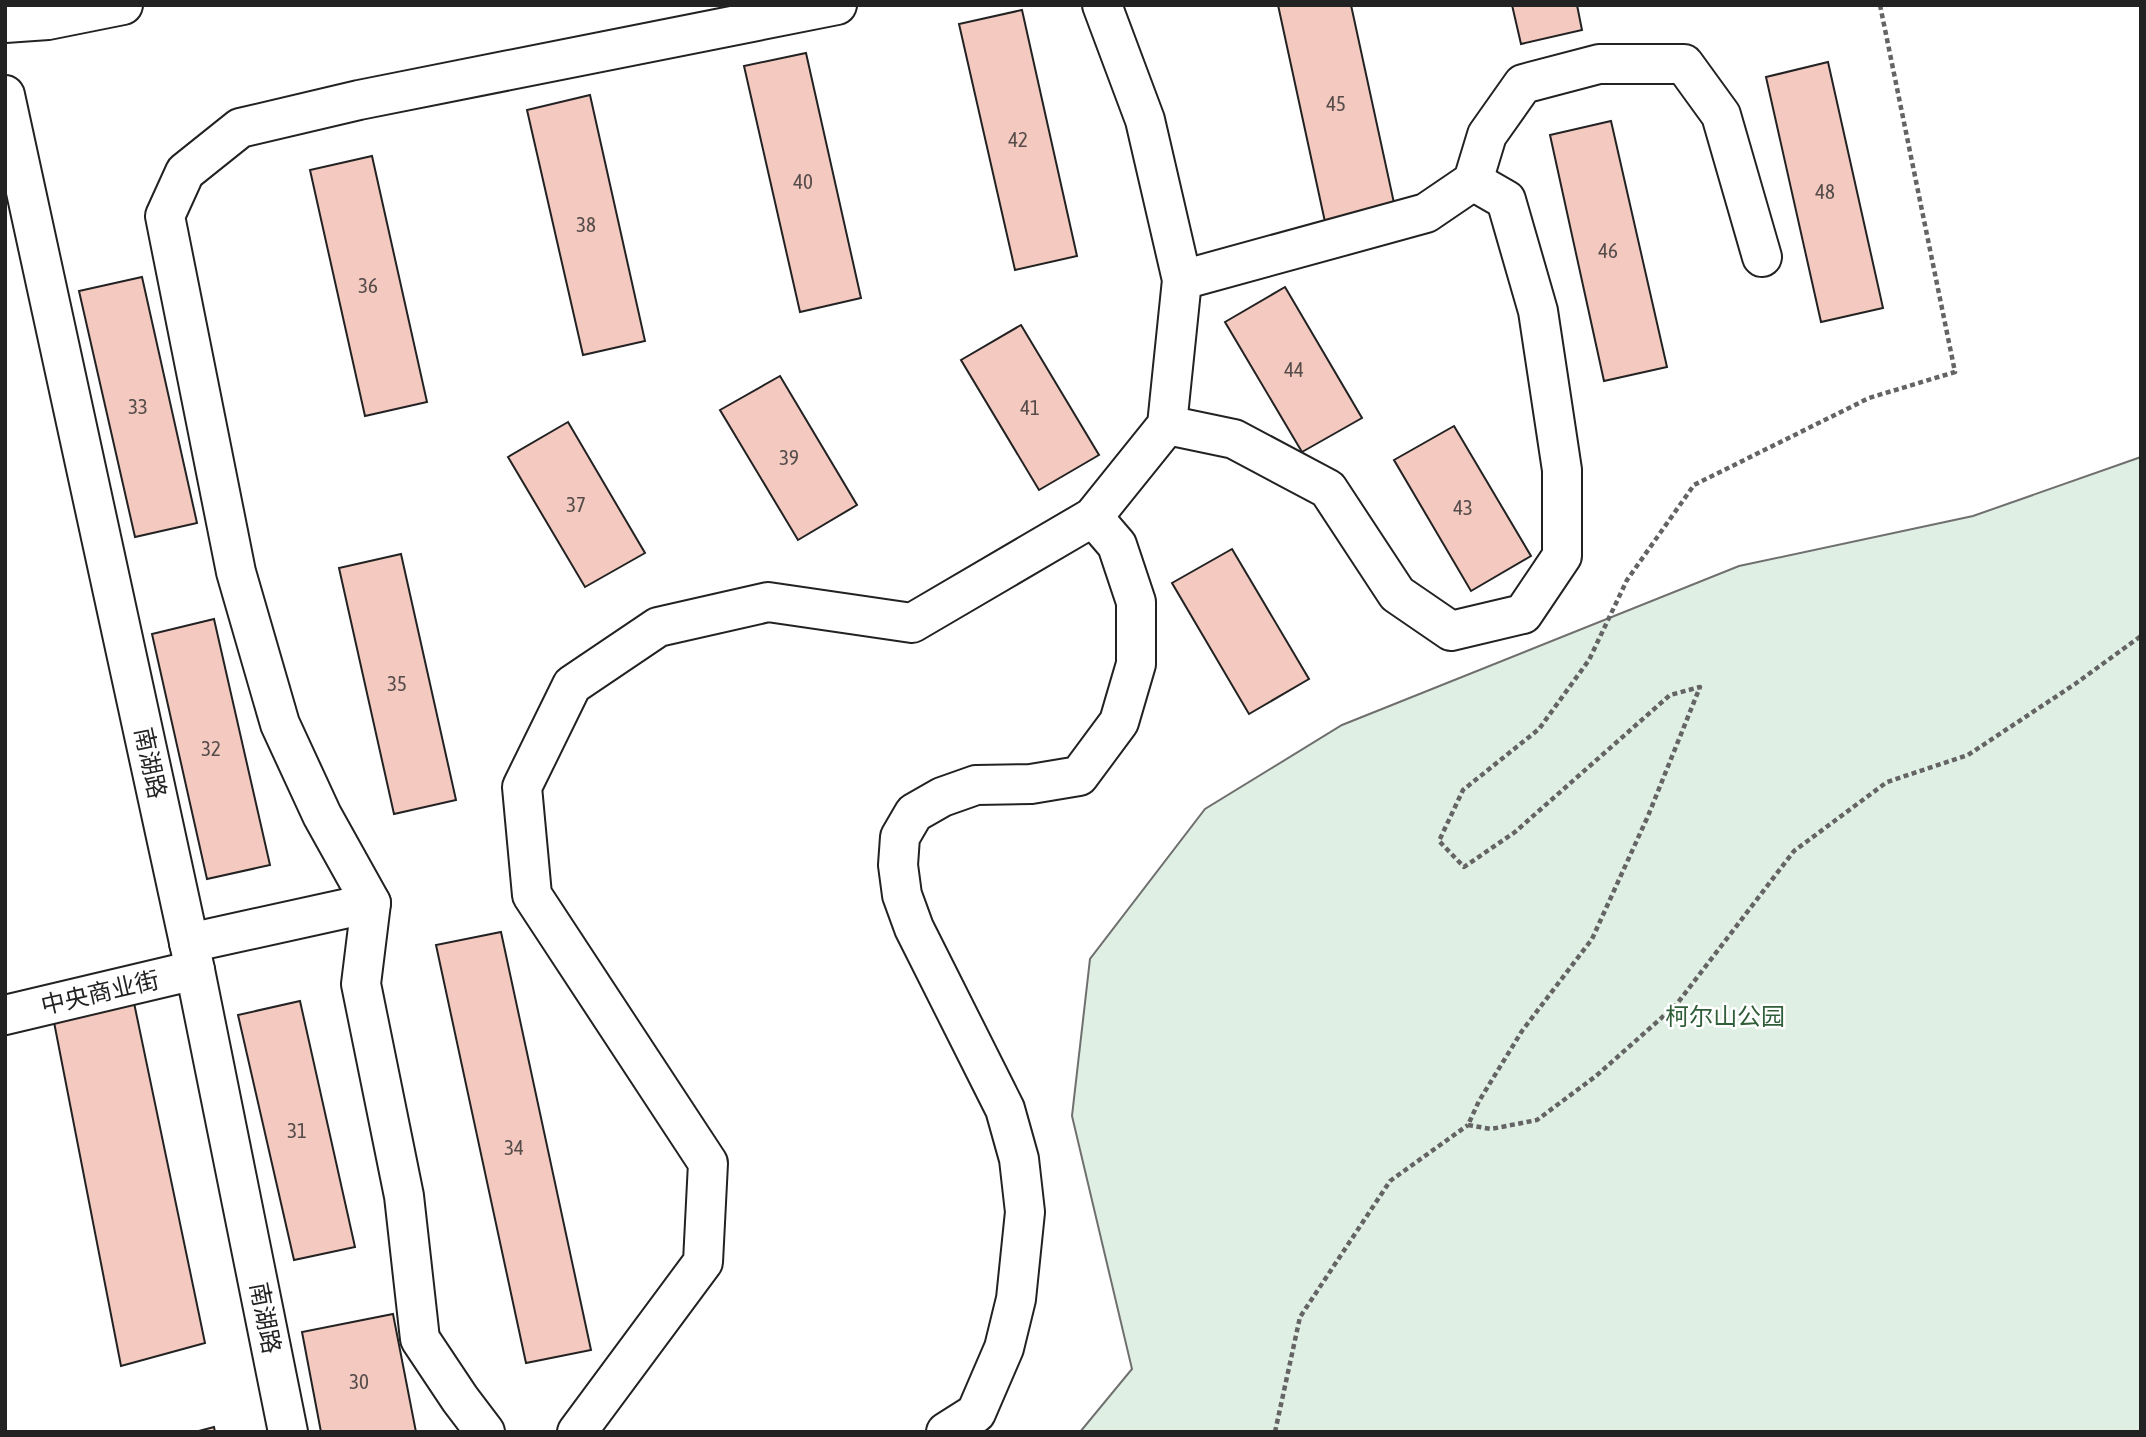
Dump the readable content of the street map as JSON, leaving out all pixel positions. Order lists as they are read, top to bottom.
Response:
{
  "streets": {
    "street": ["南湖路", "中央商业街"]
  },
  "crossings": [
    ["南湖路", "中央商业街"]
  ],
  "parks": ["柯尔山公园"],
  "house_numbers": [
    "45",
    "42",
    "40",
    "48",
    "38",
    "46",
    "36",
    "44",
    "33",
    "41",
    "39",
    "37",
    "43",
    "35",
    "32",
    "31",
    "34",
    "30"
  ]
}
